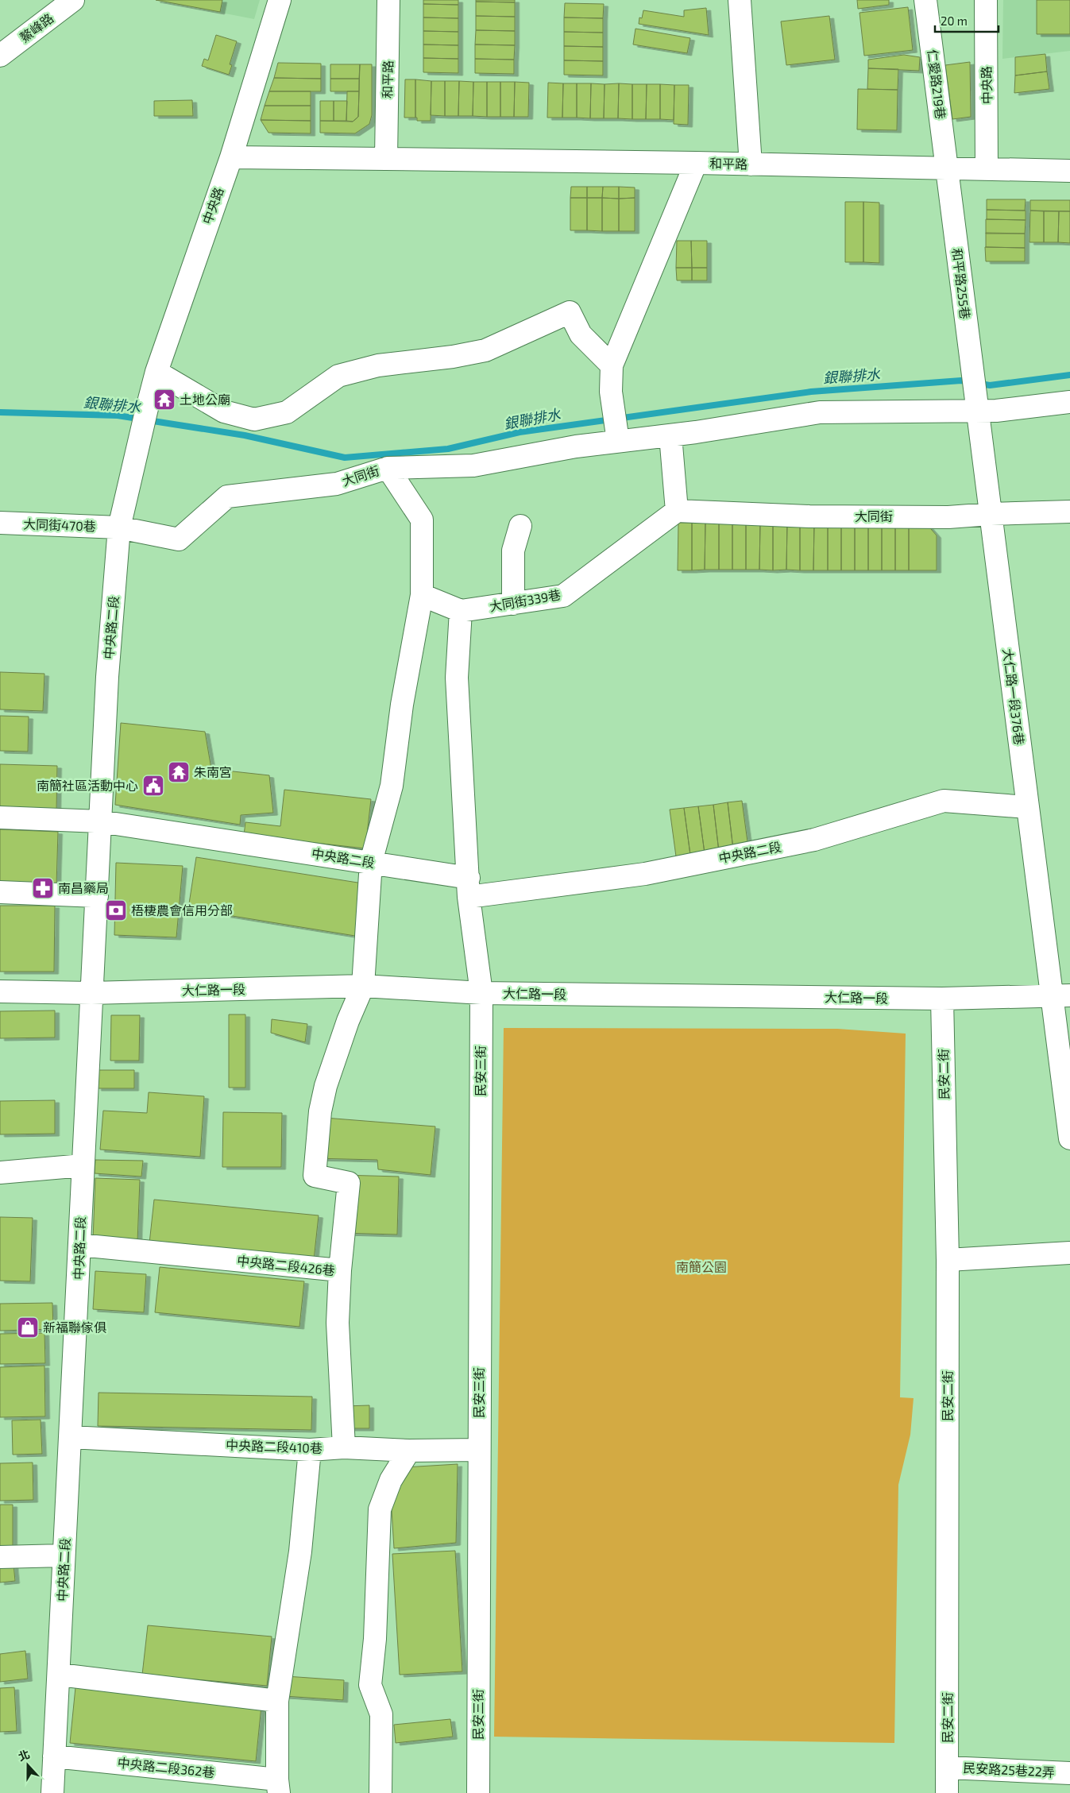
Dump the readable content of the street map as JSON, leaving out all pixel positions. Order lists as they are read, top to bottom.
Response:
{
  "streets": {
    "street": [
      "鰲峰路",
      "和平路",
      "仁愛路219巷",
      "中央路",
      "和平路255巷",
      "大同街",
      "大同街470巷",
      "大同街339巷",
      "中央路二段",
      "大仁路一段376巷",
      "大仁路一段",
      "民安三街",
      "民安二街",
      "中央路二段426巷",
      "中央路二段410巷",
      "中央路二段362巷",
      "民安路25巷22弄"
    ]
  },
  "crossings": [
    ["和平路", "仁愛路219巷"],
    ["和平路", "中央路"],
    ["和平路", "和平路255巷"],
    ["仁愛路219巷", "和平路255巷"],
    ["中央路", "中央路二段"],
    ["和平路255巷", "大同街"],
    ["和平路255巷", "大仁路一段376巷"],
    ["大同街", "大同街470巷"],
    ["大同街", "大同街339巷"],
    ["大同街", "中央路二段"],
    ["大同街", "大仁路一段376巷"],
    ["大同街470巷", "中央路二段"],
    ["中央路二段", "大仁路一段376巷"],
    ["中央路二段", "大仁路一段"],
    ["中央路二段", "中央路二段426巷"],
    ["中央路二段", "中央路二段410巷"],
    ["中央路二段", "中央路二段362巷"],
    ["大仁路一段376巷", "大仁路一段"],
    ["大仁路一段", "民安三街"],
    ["大仁路一段", "民安二街"],
    ["民安三街", "中央路二段410巷"],
    ["民安二街", "民安路25巷22弄"],
    ["中央路二段426巷", "中央路二段410巷"]
  ],
  "water": ["銀聯排水"],
  "parks": ["南簡公園"],
  "places": {
    "temple": ["土地公廟", "朱南宮"],
    "public building": ["南簡社區活動中心"],
    "pharmacy": ["南昌藥局"],
    "bank": ["梧棲農會信用分部"],
    "shop": ["新福聯傢俱"]
  },
  "scale_bar": "20 m",
  "north": "top"
}
